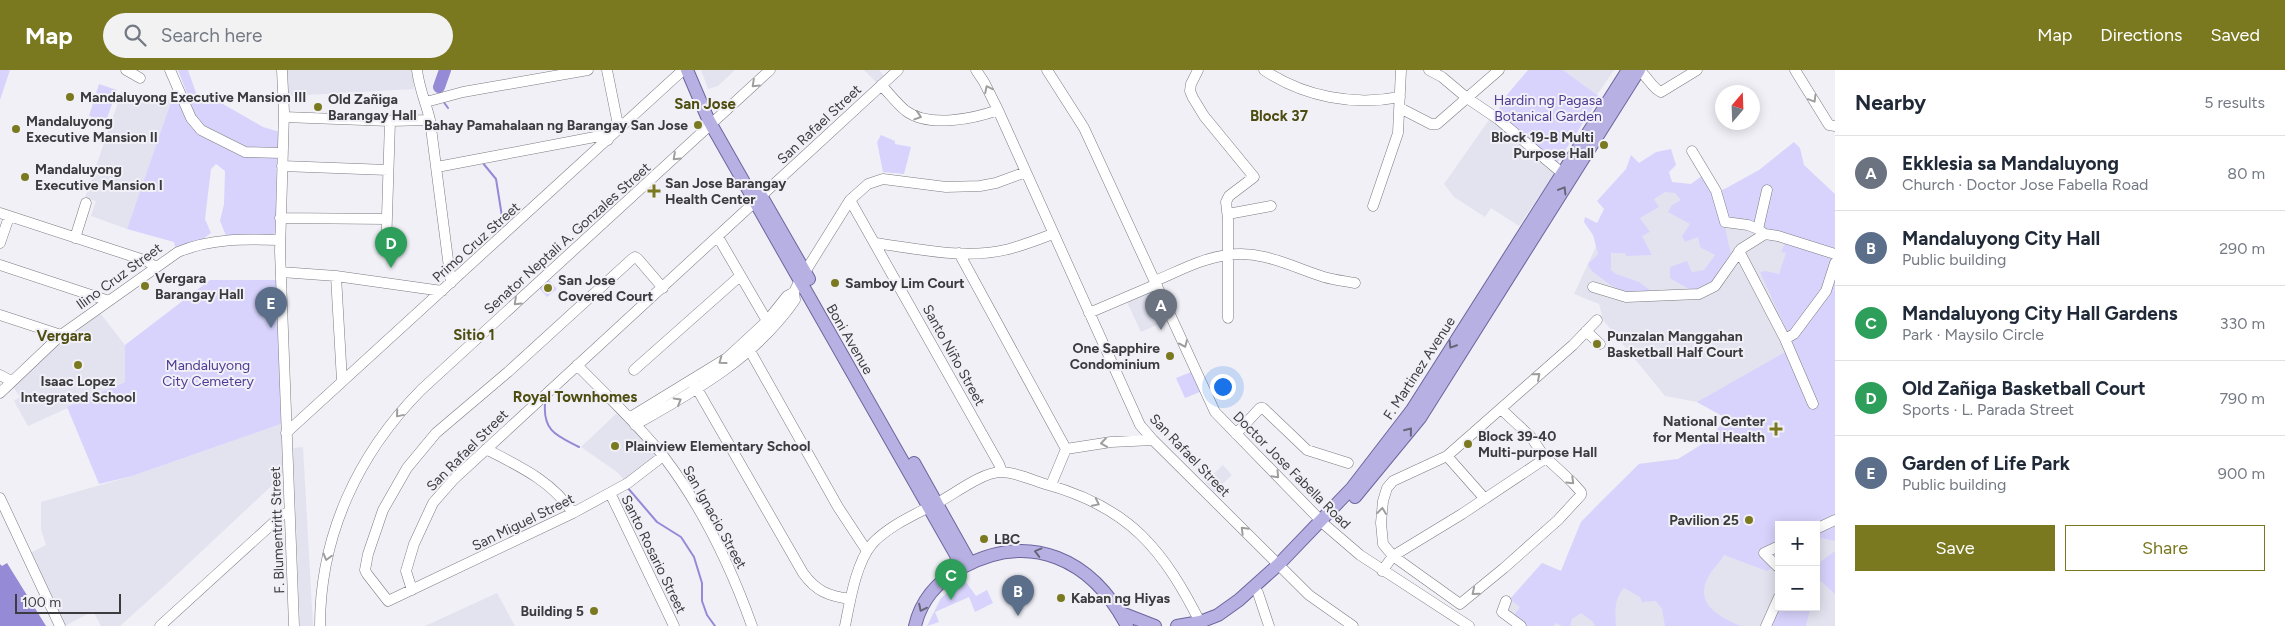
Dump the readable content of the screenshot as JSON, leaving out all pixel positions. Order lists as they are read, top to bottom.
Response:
{
  "streets": {
    "main road": ["Boni Avenue", "F. Martinez Avenue"],
    "street": [
      "San Rafael Street",
      "Senator Neptali A. Gonzales Street",
      "Primo Cruz Street",
      "Ilino Cruz Street",
      "Santo Niño Street",
      "Doctor Jose Fabella Road",
      "San Ignacio Street",
      "San Miguel Street",
      "F. Blumentritt Street",
      "Santo Rosario Street"
    ]
  },
  "crossings": [
    ["San Rafael Street", "Boni Avenue"],
    ["San Rafael Street", "F. Martinez Avenue"],
    ["San Rafael Street", "San Ignacio Street"],
    ["San Rafael Street", "San Miguel Street"],
    ["Senator Neptali A. Gonzales Street", "Boni Avenue"],
    ["Primo Cruz Street", "Boni Avenue"],
    ["Primo Cruz Street", "F. Blumentritt Street"],
    ["Ilino Cruz Street", "F. Blumentritt Street"],
    ["F. Martinez Avenue", "Doctor Jose Fabella Road"],
    ["San Ignacio Street", "San Miguel Street"],
    ["San Miguel Street", "Santo Rosario Street"]
  ],
  "one_way": ["Senator Neptali A. Gonzales Street", "Doctor Jose Fabella Road"],
  "districts": [
    "San Jose",
    "Block 37",
    "Sitio 1",
    "Vergara",
    "Royal Townhomes"
  ],
  "parks": ["Hardin ng Pagasa Botanical Garden", "Mandaluyong City Cemetery"],
  "places": {
    "other": [
      "Mandaluyong Executive Mansion III",
      "Old Zañiga Barangay Hall",
      "Bahay Pamahalaan ng Barangay San Jose",
      "Mandaluyong Executive Mansion II",
      "Block 19-B Multi Purpose Hall",
      "Mandaluyong Executive Mansion I",
      "Samboy Lim Court",
      "Vergara Barangay Hall",
      "San Jose Covered Court",
      "Punzalan Manggahan Basketball Half Court",
      "One Sapphire Condominium",
      "Isaac Lopez Integrated School",
      "Block 39-40 Multi-purpose Hall",
      "Plainview Elementary School",
      "Pavilion 25",
      "LBC",
      "Kaban ng Hiyas",
      "Building 5"
    ],
    "health": ["San Jose Barangay Health Center", "National Center for Mental Health"]
  },
  "scale_bar": "100 m",
  "north": "top",
  "page": {
    "header": "Map",
    "search": "Search here",
    "nav": ["Map", "Directions", "Saved"],
    "heading": ["Nearby", "5 results"],
    "list": [
      {
        "mark": "A",
        "name": "Ekklesia sa Mandaluyong",
        "note": "Church · Doctor Jose Fabella Road",
        "value": "80 m"
      },
      {
        "mark": "B",
        "name": "Mandaluyong City Hall",
        "note": "Public building",
        "value": "290 m"
      },
      {
        "mark": "C",
        "name": "Mandaluyong City Hall Gardens",
        "note": "Park · Maysilo Circle",
        "value": "330 m"
      },
      {
        "mark": "D",
        "name": "Old Zañiga Basketball Court",
        "note": "Sports · L. Parada Street",
        "value": "790 m"
      },
      {
        "mark": "E",
        "name": "Garden of Life Park",
        "note": "Public building",
        "value": "900 m"
      }
    ],
    "pins": [
      "D",
      "E",
      "A",
      "C",
      "B"
    ],
    "buttons": ["Save", "Share"],
    "map_buttons": ["+", "−"],
    "scale": "100 m"
  }
}
